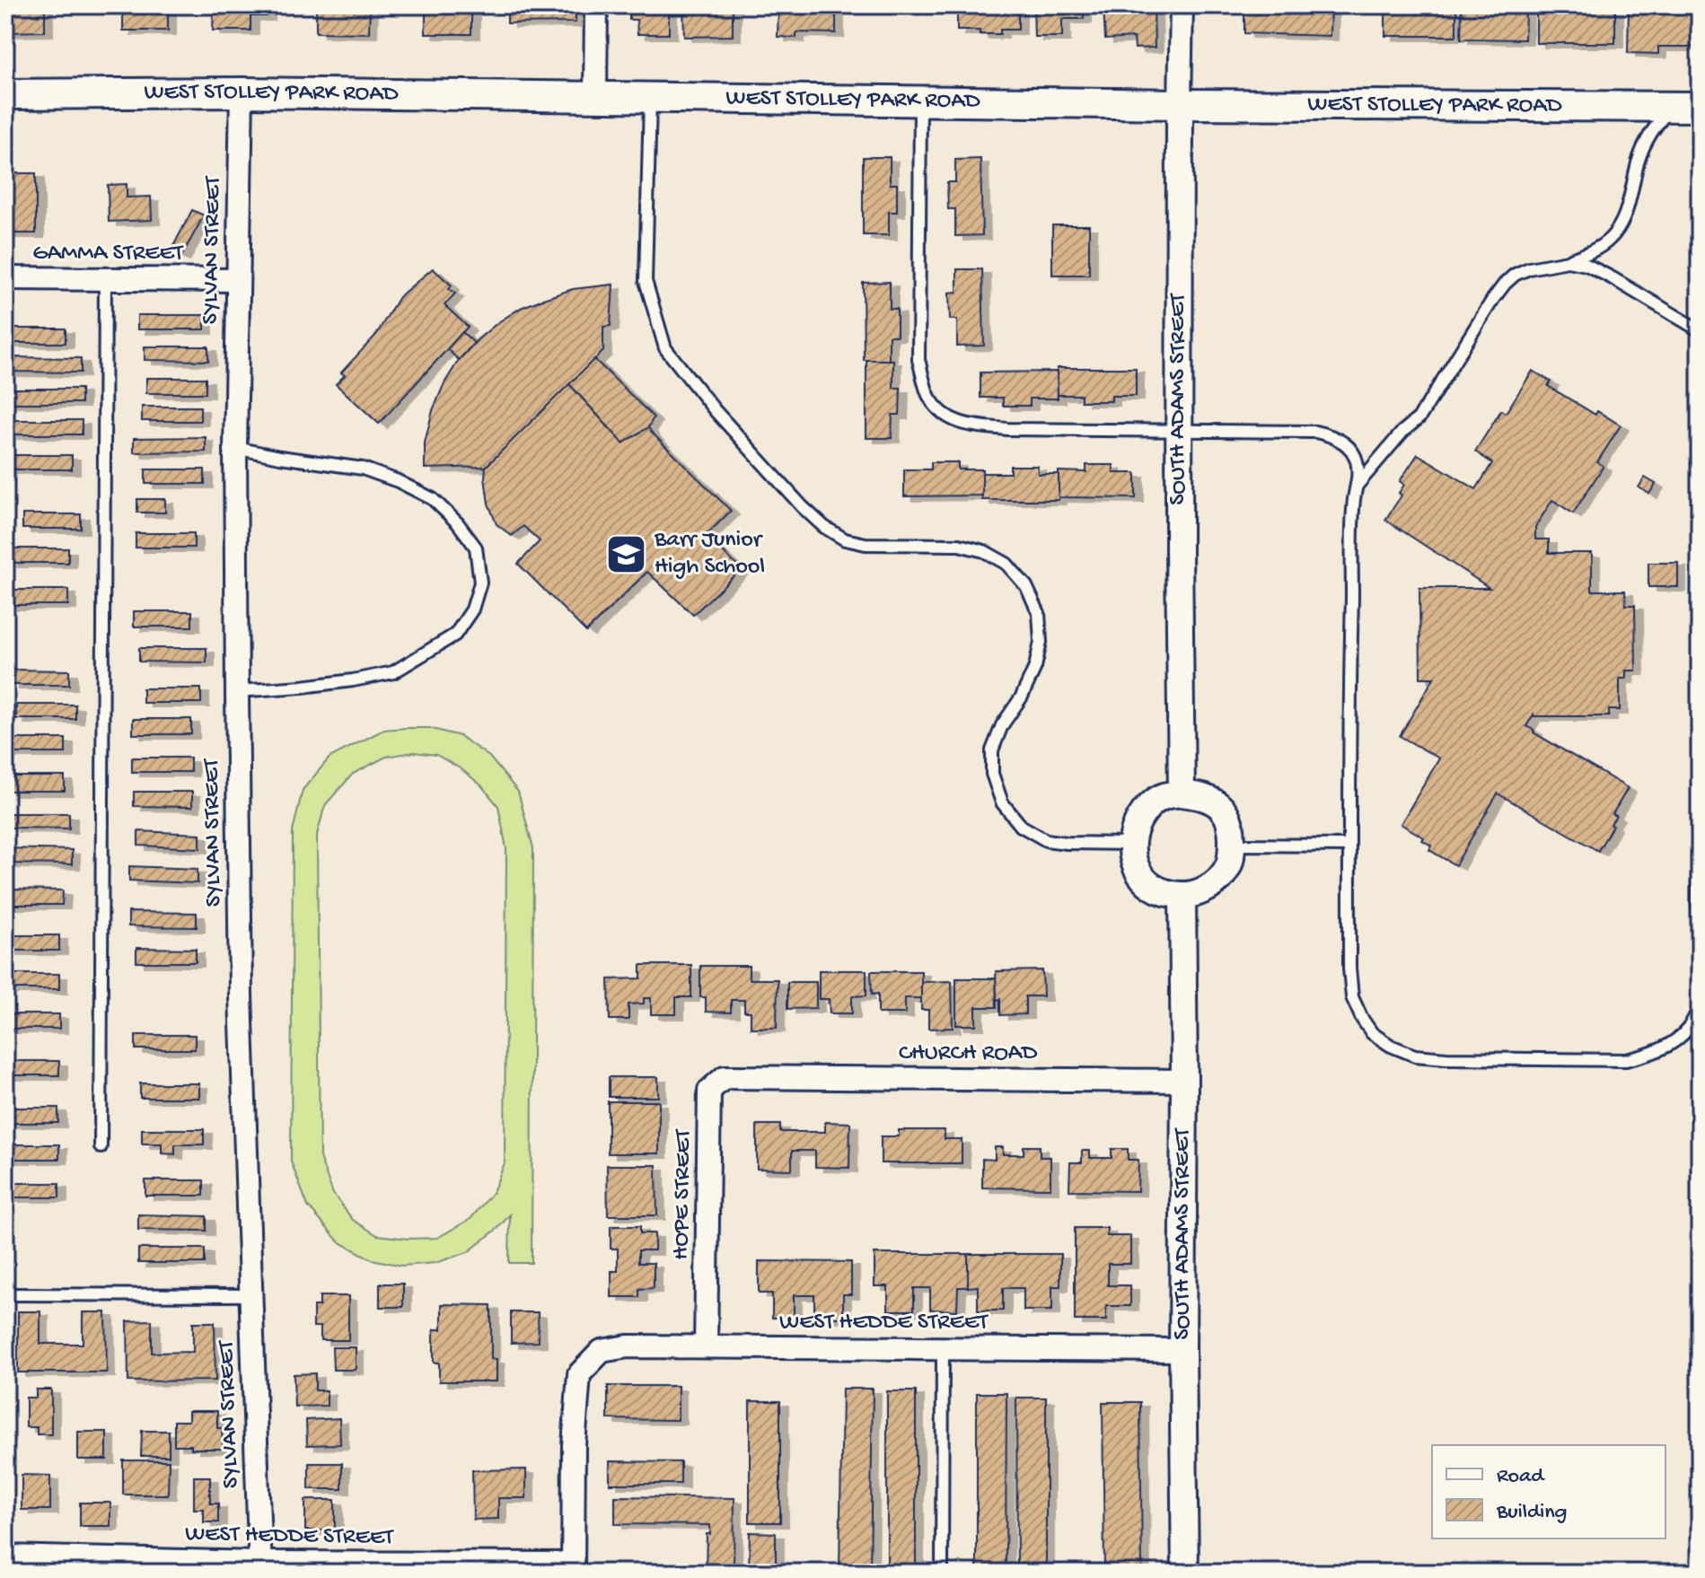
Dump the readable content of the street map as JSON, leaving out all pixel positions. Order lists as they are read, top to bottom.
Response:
{
  "streets": {
    "main road": ["WEST STOLLEY PARK ROAD"],
    "street": [
      "SYLVAN STREET",
      "GAMMA STREET",
      "SOUTH ADAMS STREET",
      "CHURCH ROAD",
      "HOPE STREET",
      "WEST HEDDE STREET"
    ]
  },
  "crossings": [
    ["WEST STOLLEY PARK ROAD", "SYLVAN STREET"],
    ["WEST STOLLEY PARK ROAD", "SOUTH ADAMS STREET"],
    ["SYLVAN STREET", "GAMMA STREET"],
    ["SYLVAN STREET", "WEST HEDDE STREET"],
    ["SOUTH ADAMS STREET", "CHURCH ROAD"],
    ["SOUTH ADAMS STREET", "WEST HEDDE STREET"],
    ["CHURCH ROAD", "HOPE STREET"],
    ["HOPE STREET", "WEST HEDDE STREET"]
  ],
  "places": {
    "school or university": ["Barr Junior High School"]
  },
  "legend": ["Road", "Building"]
}
